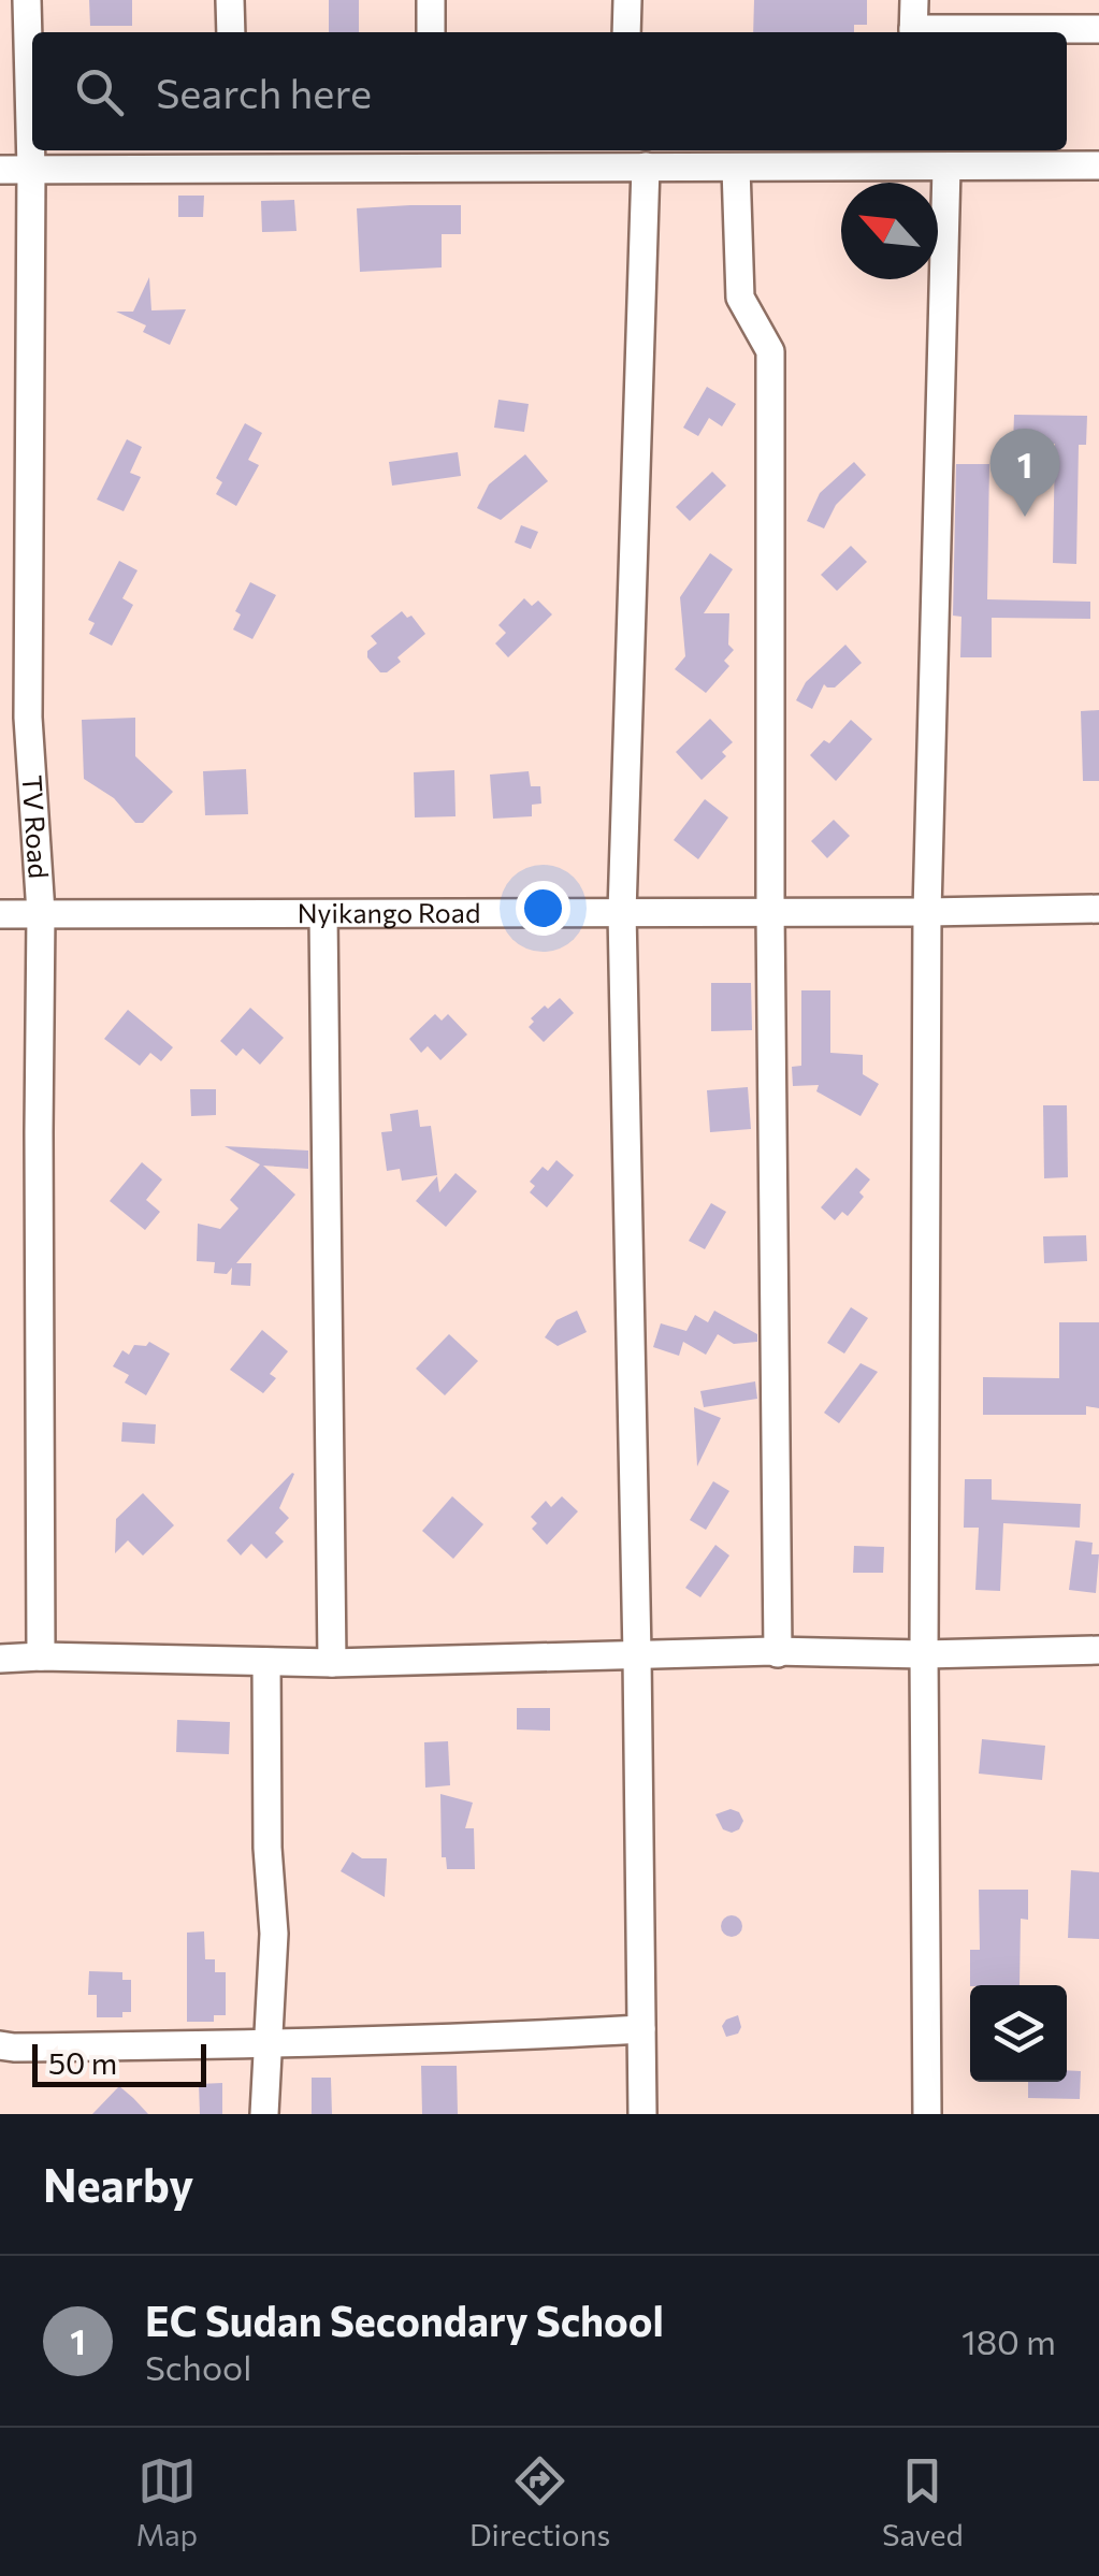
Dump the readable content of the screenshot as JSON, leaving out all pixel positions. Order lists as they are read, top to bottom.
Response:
{
  "streets": {
    "street": ["TV Road", "Nyikango Road"]
  },
  "crossings": [
    ["TV Road", "Nyikango Road"]
  ],
  "scale_bar": "50 m",
  "north": "top left",
  "page": {
    "search": "Search here",
    "pins": "1",
    "scale": "50 m",
    "heading": "Nearby",
    "list": [
      {
        "mark": "1",
        "name": "EC Sudan Secondary School",
        "note": "School",
        "value": "180 m"
      }
    ],
    "nav": ["Map", "Directions", "Saved"]
  }
}
